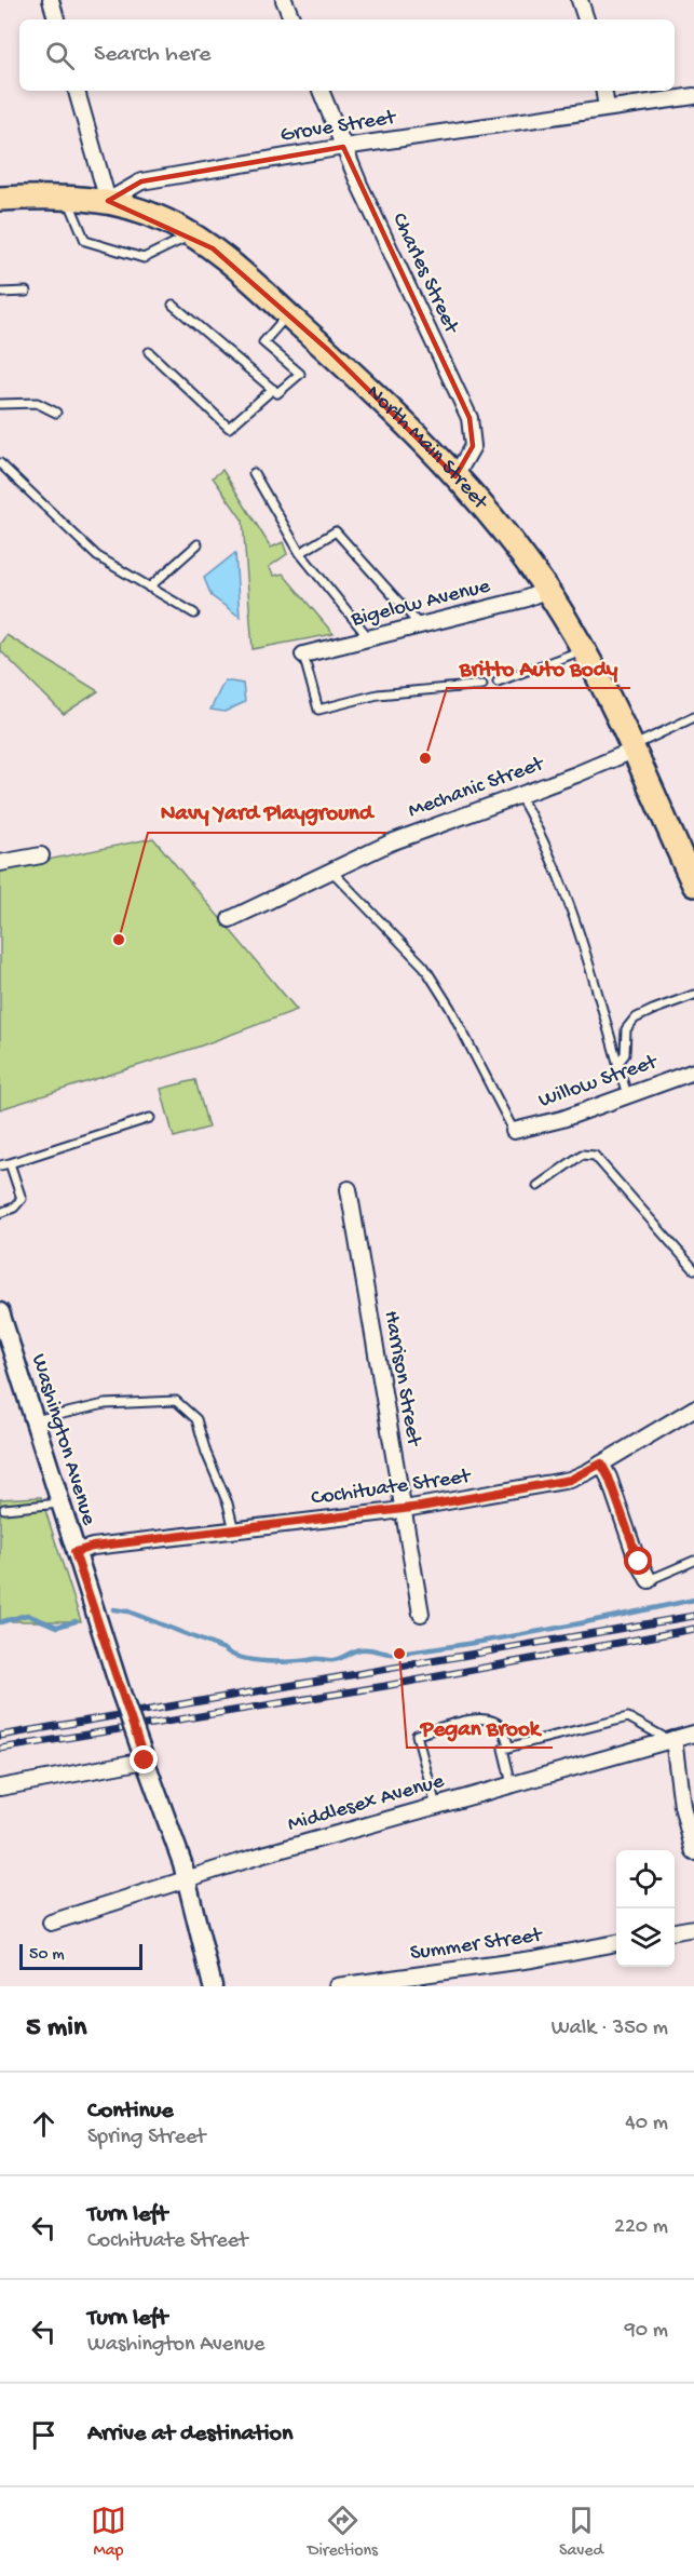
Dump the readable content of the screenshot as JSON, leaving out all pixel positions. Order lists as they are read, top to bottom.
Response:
{
  "streets": {
    "main road": ["North Main Street"],
    "street": [
      "Grove Street",
      "Charles Street",
      "Bigelow Avenue",
      "Mechanic Street",
      "Willow Street",
      "Harrison Street",
      "Washington Avenue",
      "Cochituate Street",
      "Middlesex Avenue",
      "Summer Street"
    ]
  },
  "crossings": [
    ["Grove Street", "Charles Street"],
    ["Grove Street", "North Main Street"],
    ["Charles Street", "North Main Street"],
    ["North Main Street", "Bigelow Avenue"],
    ["North Main Street", "Mechanic Street"],
    ["Harrison Street", "Cochituate Street"],
    ["Washington Avenue", "Cochituate Street"],
    ["Washington Avenue", "Middlesex Avenue"]
  ],
  "places": ["Britto Auto Body", "Navy Yard Playground", "Pegan Brook"],
  "scale_bar": "50 m",
  "page": {
    "search": "Search here",
    "scale": "50 m",
    "heading": ["5 min", "Walk · 350 m"],
    "list": [
      ["Continue", "Spring Street", "40 m"],
      ["Turn left", "Cochituate Street", "220 m"],
      ["Turn left", "Washington Avenue", "90 m"],
      "Arrive at destination"
    ],
    "nav": ["Map", "Directions", "Saved"]
  }
}
